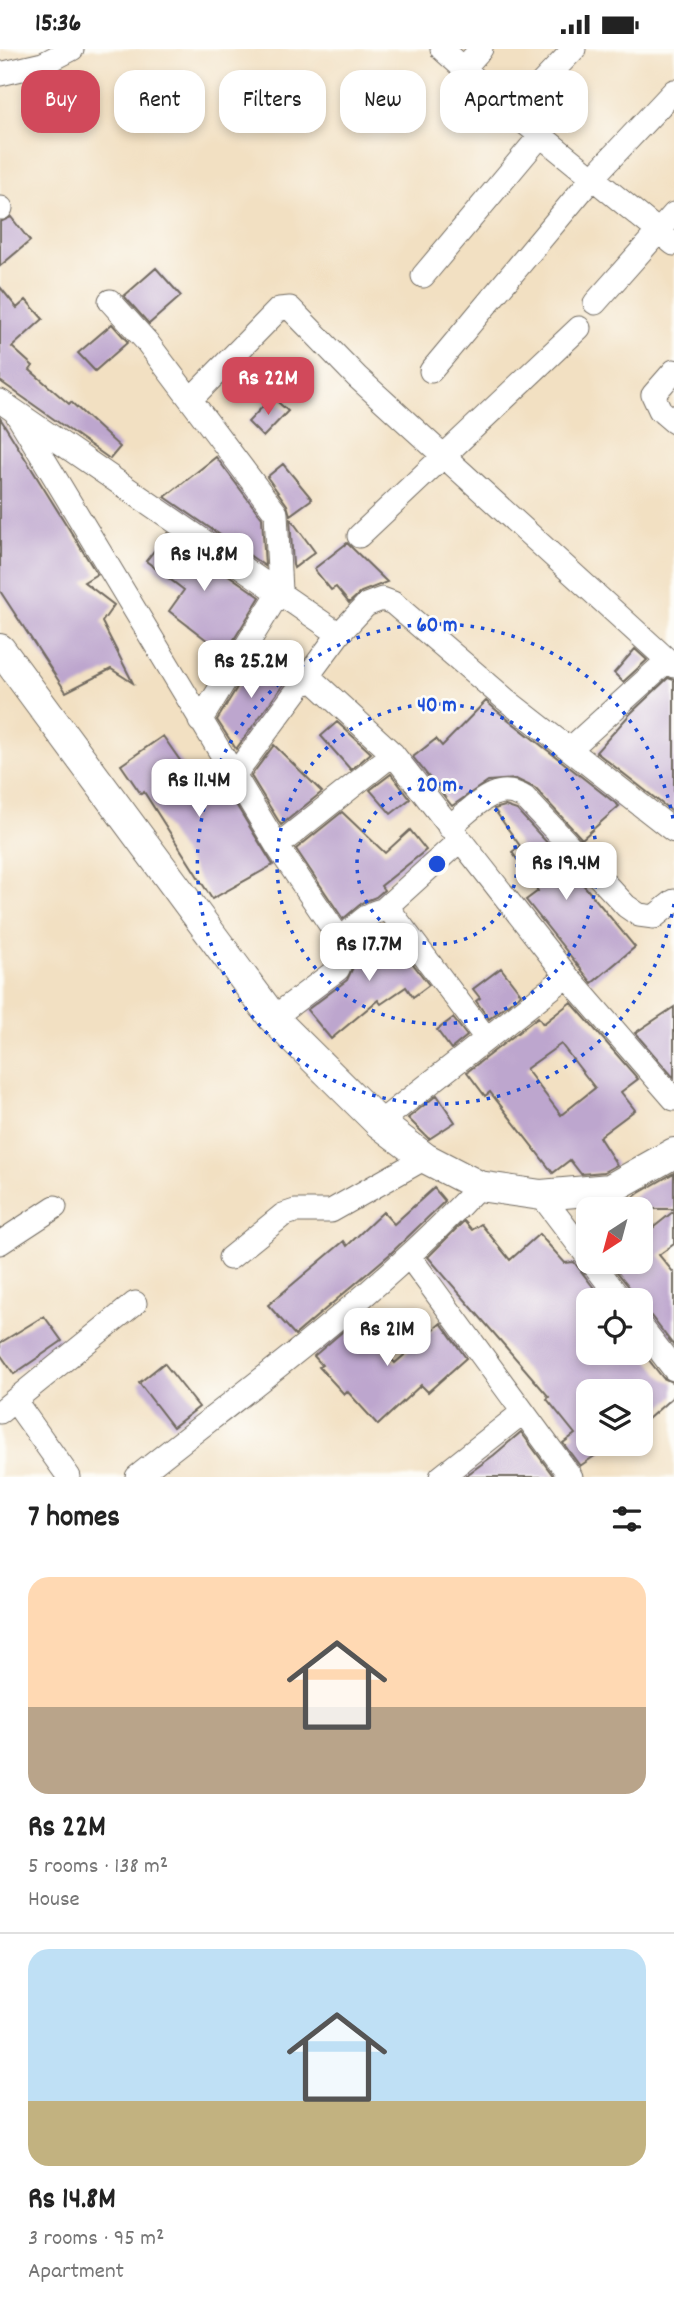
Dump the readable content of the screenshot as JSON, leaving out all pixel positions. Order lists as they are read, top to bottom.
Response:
{
  "north": "bottom left",
  "page": {
    "status": "15:36",
    "chip": [
      "Buy",
      "Rent",
      "Filters",
      "New",
      "Apartment"
    ],
    "price": [
      "Rs 22M",
      "Rs 14.8M",
      "Rs 25.2M",
      "Rs 11.4M",
      "Rs 19.4M",
      "Rs 17.7M",
      "Rs 21M"
    ],
    "heading": "7 homes",
    "list": [
      {
        "name": "Rs 22M",
        "note": "5 rooms · 138 m² · House"
      },
      {
        "name": "Rs 14.8M",
        "note": "3 rooms · 95 m² · Apartment"
      }
    ]
  },
  "rings": ["60 m", "40 m", "20 m"]
}
